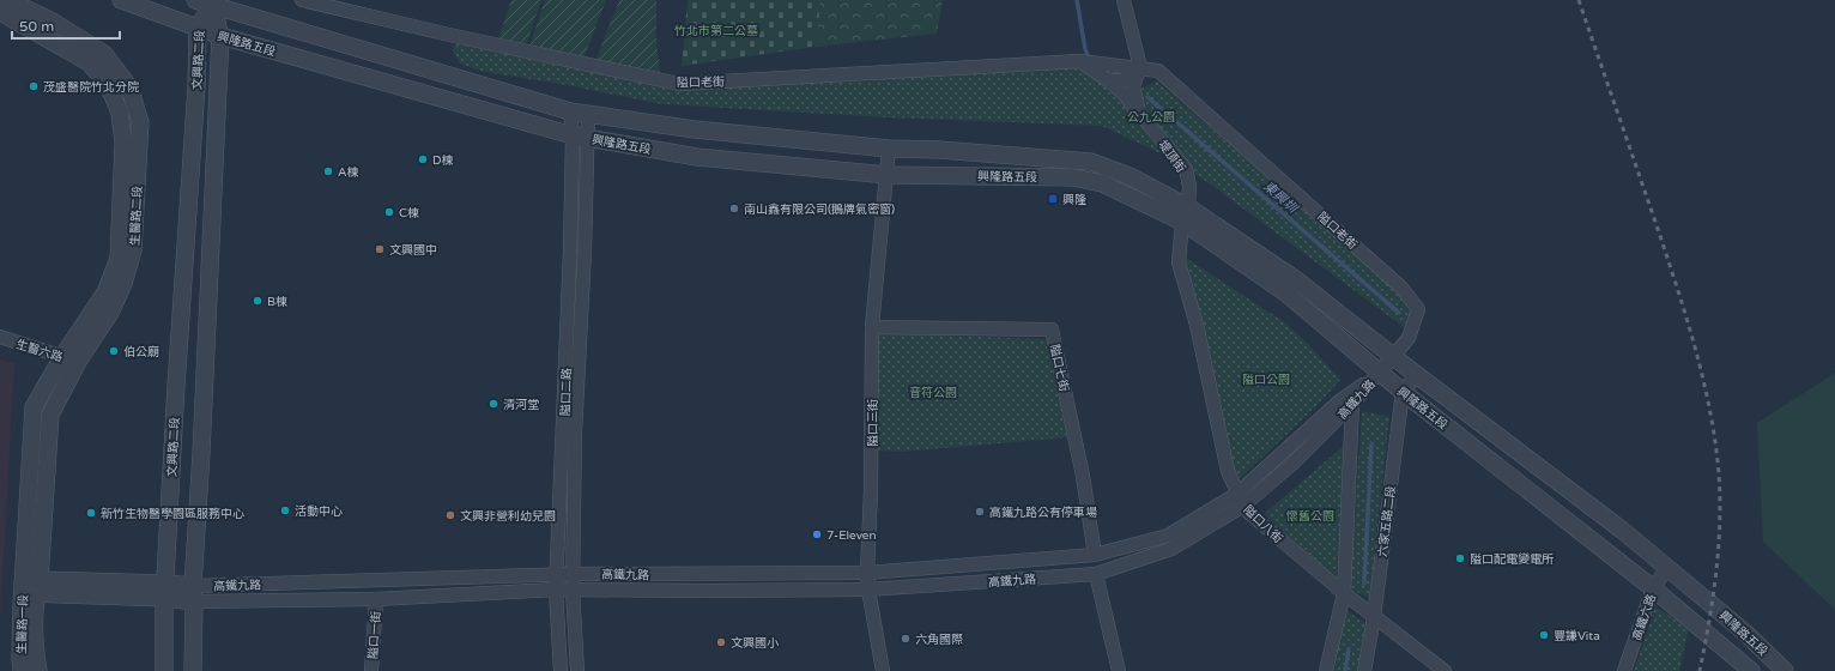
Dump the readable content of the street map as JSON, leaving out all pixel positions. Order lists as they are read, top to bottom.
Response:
{
  "streets": {
    "street": [
      "興隆路五段",
      "文興路二段",
      "隘口老街",
      "堤頂街",
      "生醫路二段",
      "生醫六路",
      "隘口七街",
      "隘口二路",
      "高鐵九路",
      "隘口三街",
      "六家五路二段",
      "隘口八街",
      "高鐵六路",
      "生醫路一段",
      "隘口一街"
    ]
  },
  "crossings": [
    ["興隆路五段", "文興路二段"],
    ["興隆路五段", "隘口老街"],
    ["興隆路五段", "堤頂街"],
    ["興隆路五段", "隘口二路"],
    ["興隆路五段", "高鐵九路"],
    ["興隆路五段", "隘口三街"],
    ["興隆路五段", "六家五路二段"],
    ["興隆路五段", "隘口八街"],
    ["興隆路五段", "高鐵六路"],
    ["文興路二段", "高鐵九路"],
    ["隘口老街", "堤頂街"],
    ["隘口老街", "高鐵九路"],
    ["堤頂街", "隘口八街"],
    ["生醫路二段", "生醫六路"],
    ["生醫路二段", "高鐵九路"],
    ["生醫路二段", "生醫路一段"],
    ["隘口七街", "高鐵九路"],
    ["隘口七街", "隘口三街"],
    ["隘口二路", "高鐵九路"],
    ["高鐵九路", "隘口三街"],
    ["高鐵九路", "隘口八街"],
    ["高鐵九路", "生醫路一段"],
    ["高鐵九路", "隘口一街"],
    ["六家五路二段", "隘口八街"]
  ],
  "water": ["東興圳"],
  "parks": [
    "竹北市第二公墓",
    "公九公園",
    "隘口公園",
    "音符公園",
    "懷舊公園"
  ],
  "places": {
    "other": [
      "茂盛醫院竹北分院",
      "D棟",
      "A棟",
      "南山鑫有限公司(鵝牌氣密窗)",
      "C棟",
      "文興國中",
      "B棟",
      "伯公廟",
      "清河堂",
      "活動中心",
      "高鐵九路公有停車場",
      "新竹生物醫學園區服務中心",
      "文興非營利幼兒園",
      "7-Eleven",
      "隘口配電變電所",
      "豐謙Vita",
      "六角國際",
      "文興國小"
    ],
    "transit": ["興隆"]
  },
  "scale_bar": "50 m"
}
